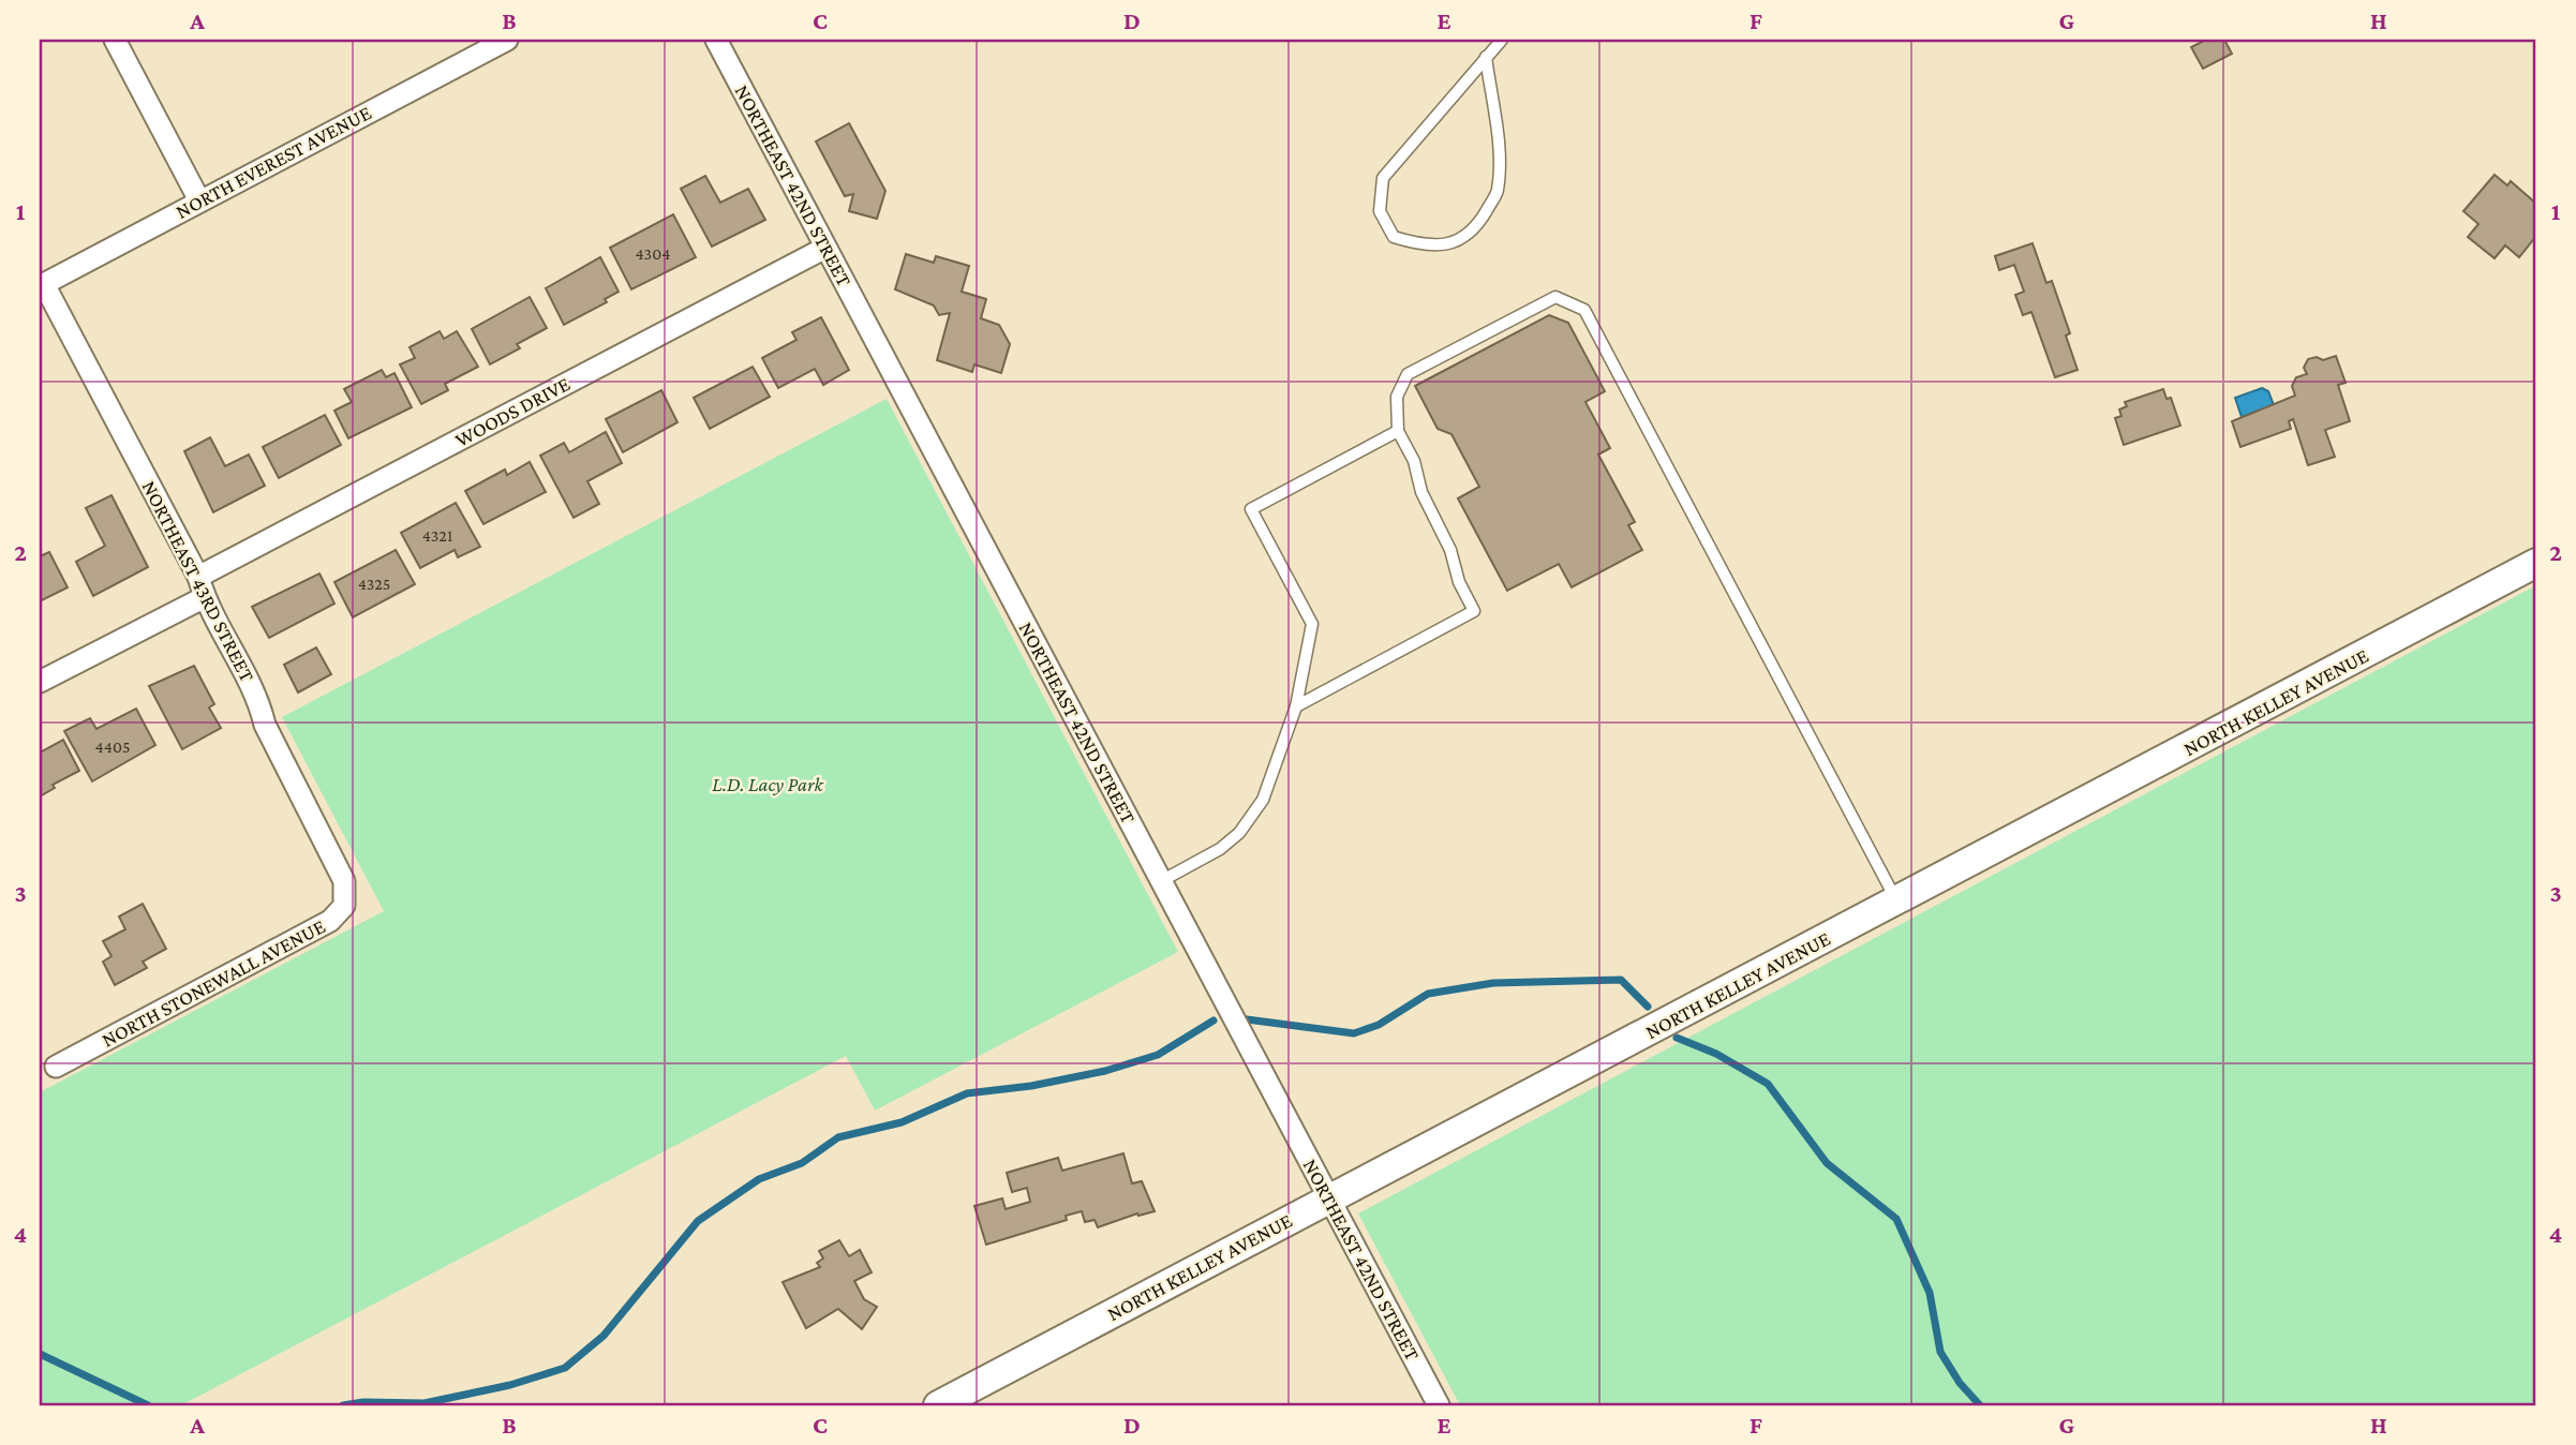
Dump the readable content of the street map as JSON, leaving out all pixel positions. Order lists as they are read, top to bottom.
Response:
{
  "streets": {
    "street": [
      "NORTH EVEREST AVENUE",
      "NORTHEAST 42ND STREET",
      "WOODS DRIVE",
      "NORTHEAST 43RD STREET",
      "NORTH KELLEY AVENUE",
      "NORTH STONEWALL AVENUE"
    ]
  },
  "crossings": [
    ["NORTH EVEREST AVENUE", "NORTHEAST 43RD STREET"],
    ["NORTHEAST 42ND STREET", "WOODS DRIVE"],
    ["NORTHEAST 42ND STREET", "NORTH KELLEY AVENUE"],
    ["WOODS DRIVE", "NORTHEAST 43RD STREET"],
    ["NORTHEAST 43RD STREET", "NORTH STONEWALL AVENUE"]
  ],
  "parks": ["L.D. Lacy Park"],
  "house_numbers": [
    "4304",
    "4321",
    "4325",
    "4405"
  ],
  "grid": {
    "columns": [
      "A",
      "B",
      "C",
      "D",
      "E",
      "F",
      "G",
      "H"
    ],
    "rows": [
      "1",
      "2",
      "3",
      "4"
    ]
  }
}
